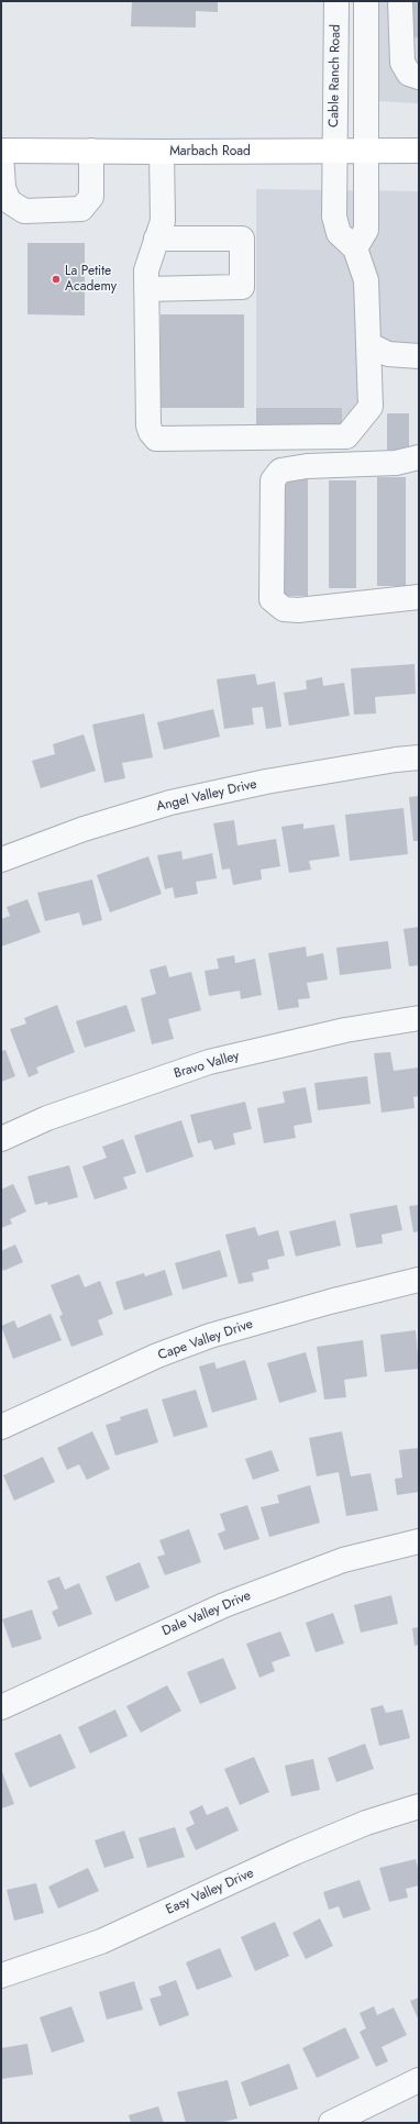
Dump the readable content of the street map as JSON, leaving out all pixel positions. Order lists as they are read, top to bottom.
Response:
{
  "streets": {
    "main road": ["Marbach Road"],
    "street": [
      "Cable Ranch Road",
      "Angel Valley Drive",
      "Bravo Valley",
      "Cape Valley Drive",
      "Dale Valley Drive",
      "Easy Valley Drive"
    ]
  },
  "crossings": [
    ["Cable Ranch Road", "Marbach Road"]
  ],
  "places": ["La Petite Academy"]
}
